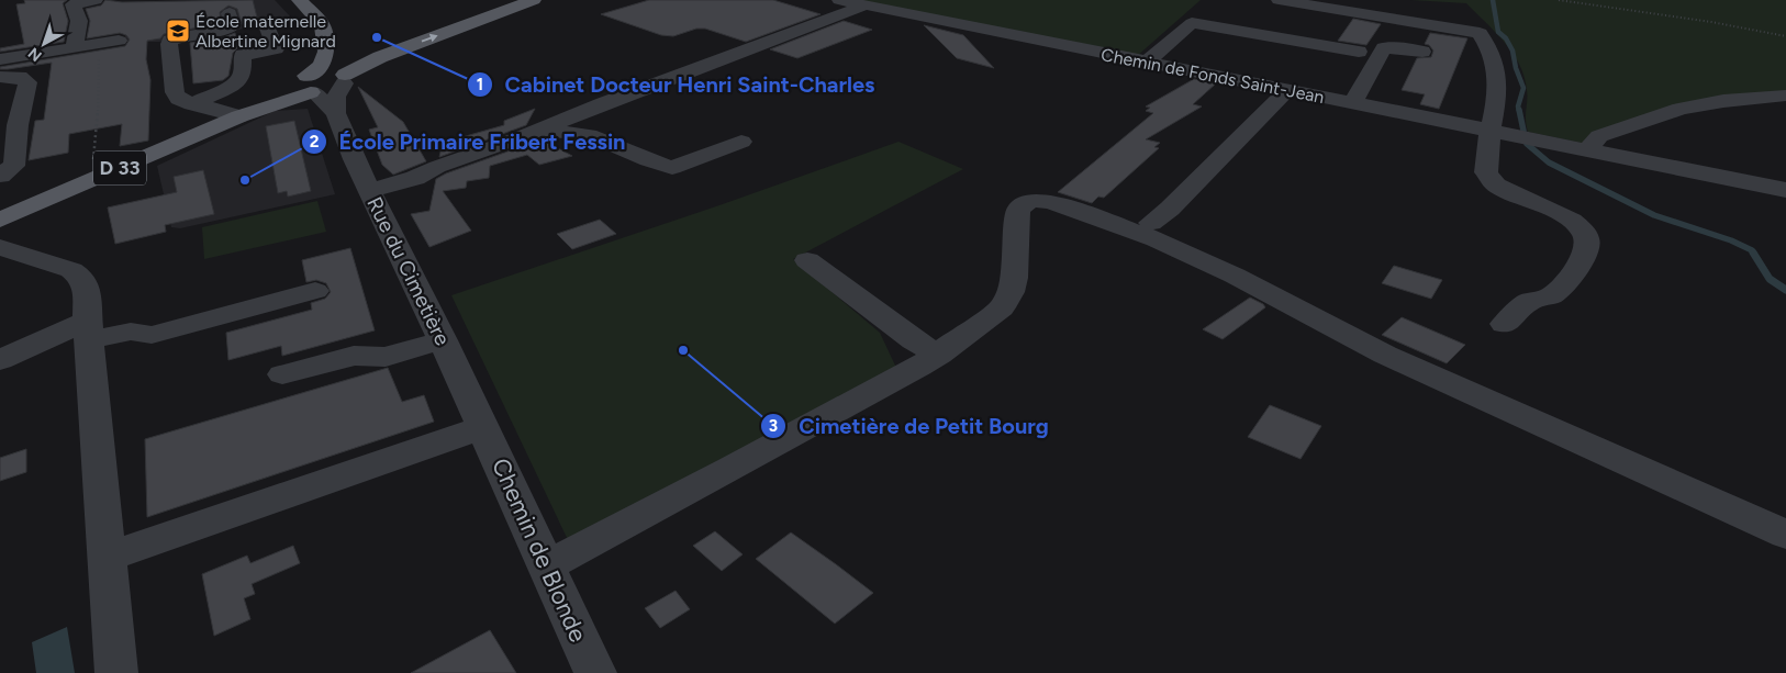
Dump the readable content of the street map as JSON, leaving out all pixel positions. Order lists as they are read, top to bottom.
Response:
{
  "streets": {
    "main road": ["D 33"],
    "street": ["Chemin de Fonds Saint-Jean", "Rue du Cimetière", "Chemin de Blonde"]
  },
  "crossings": [
    ["D 33", "Rue du Cimetière"],
    ["Rue du Cimetière", "Chemin de Blonde"]
  ],
  "places": {
    "school or university": ["École maternelle Albertine Mignard"],
    "other": ["Cabinet Docteur Henri Saint-Charles", "École Primaire Fribert Fessin", "Cimetière de Petit Bourg"]
  },
  "north": "bottom left"
}
